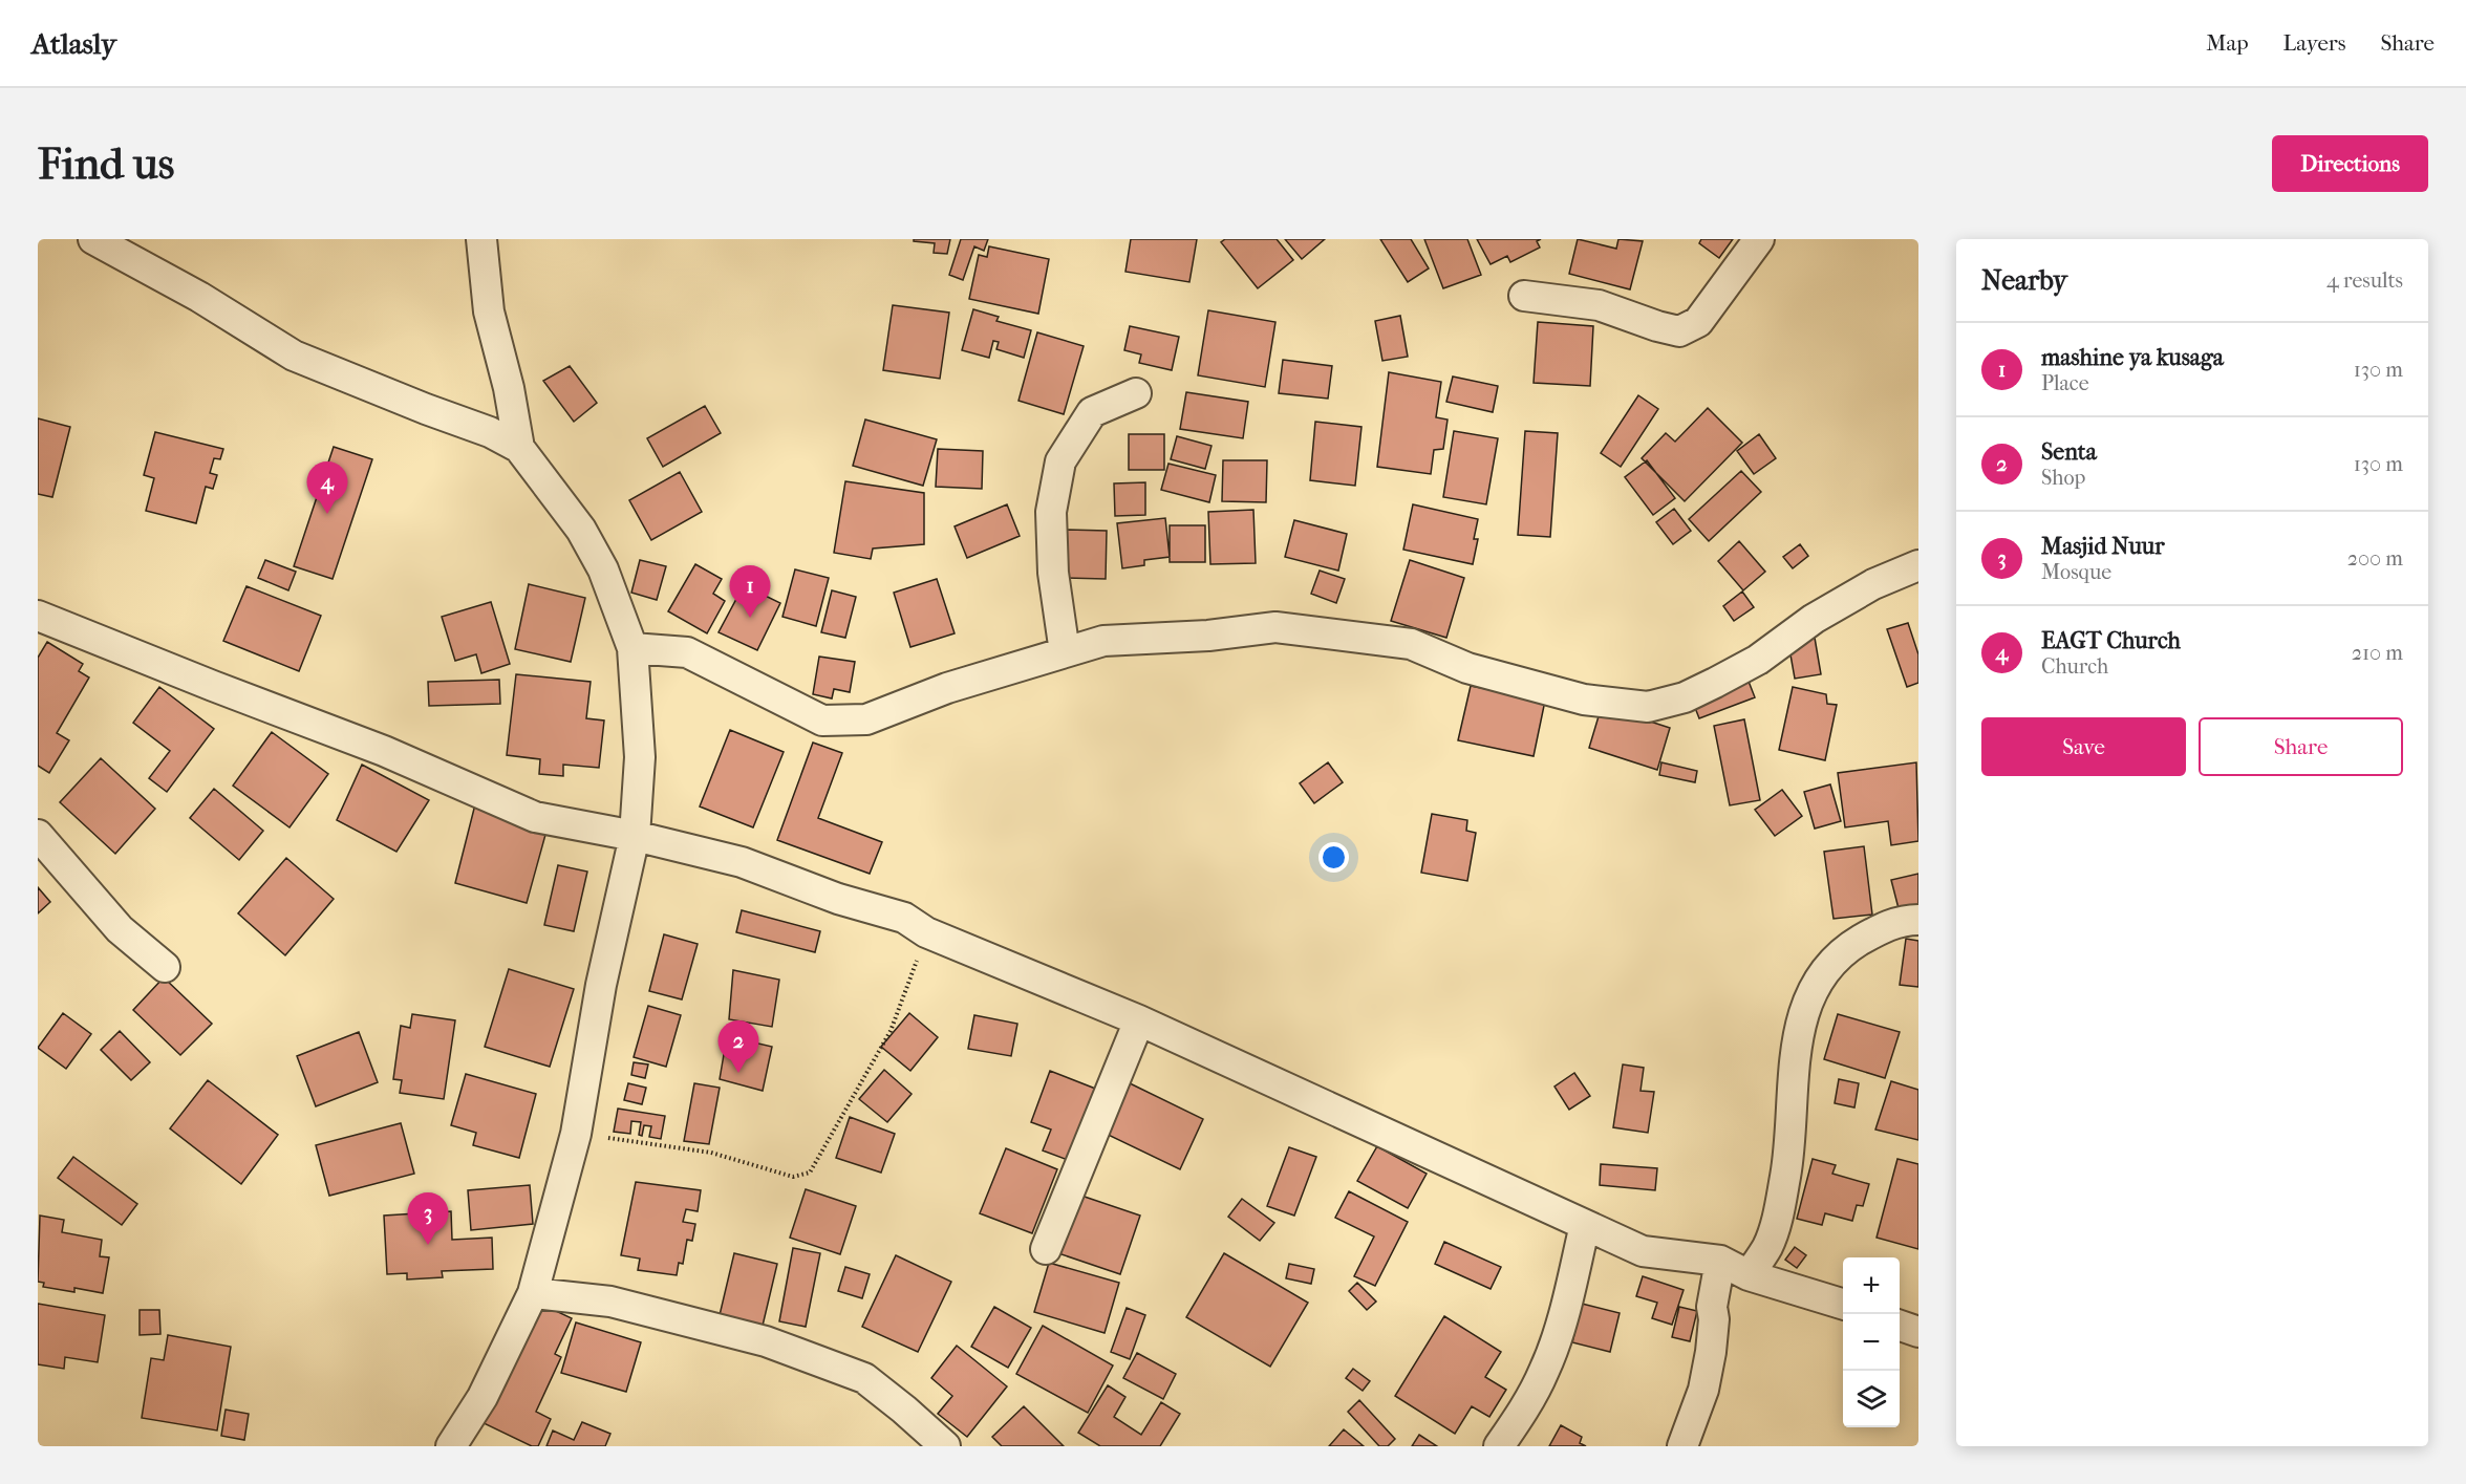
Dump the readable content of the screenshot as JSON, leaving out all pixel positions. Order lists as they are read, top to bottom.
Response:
{
  "page": {
    "header": "Atlasly",
    "nav": ["Map", "Layers", "Share"],
    "buttons": [
      "Directions",
      ["Save", "Share"]
    ],
    "title": "Find us",
    "heading": ["Nearby", "4 results"],
    "list": [
      {
        "mark": "1",
        "name": "mashine ya kusaga",
        "note": "Place",
        "value": "130 m"
      },
      {
        "mark": "2",
        "name": "Senta",
        "note": "Shop",
        "value": "130 m"
      },
      {
        "mark": "3",
        "name": "Masjid Nuur",
        "note": "Mosque",
        "value": "200 m"
      },
      {
        "mark": "4",
        "name": "EAGT Church",
        "note": "Church",
        "value": "210 m"
      }
    ],
    "pins": [
      "4",
      "1",
      "2",
      "3"
    ],
    "map_buttons": ["+", "−"]
  }
}
